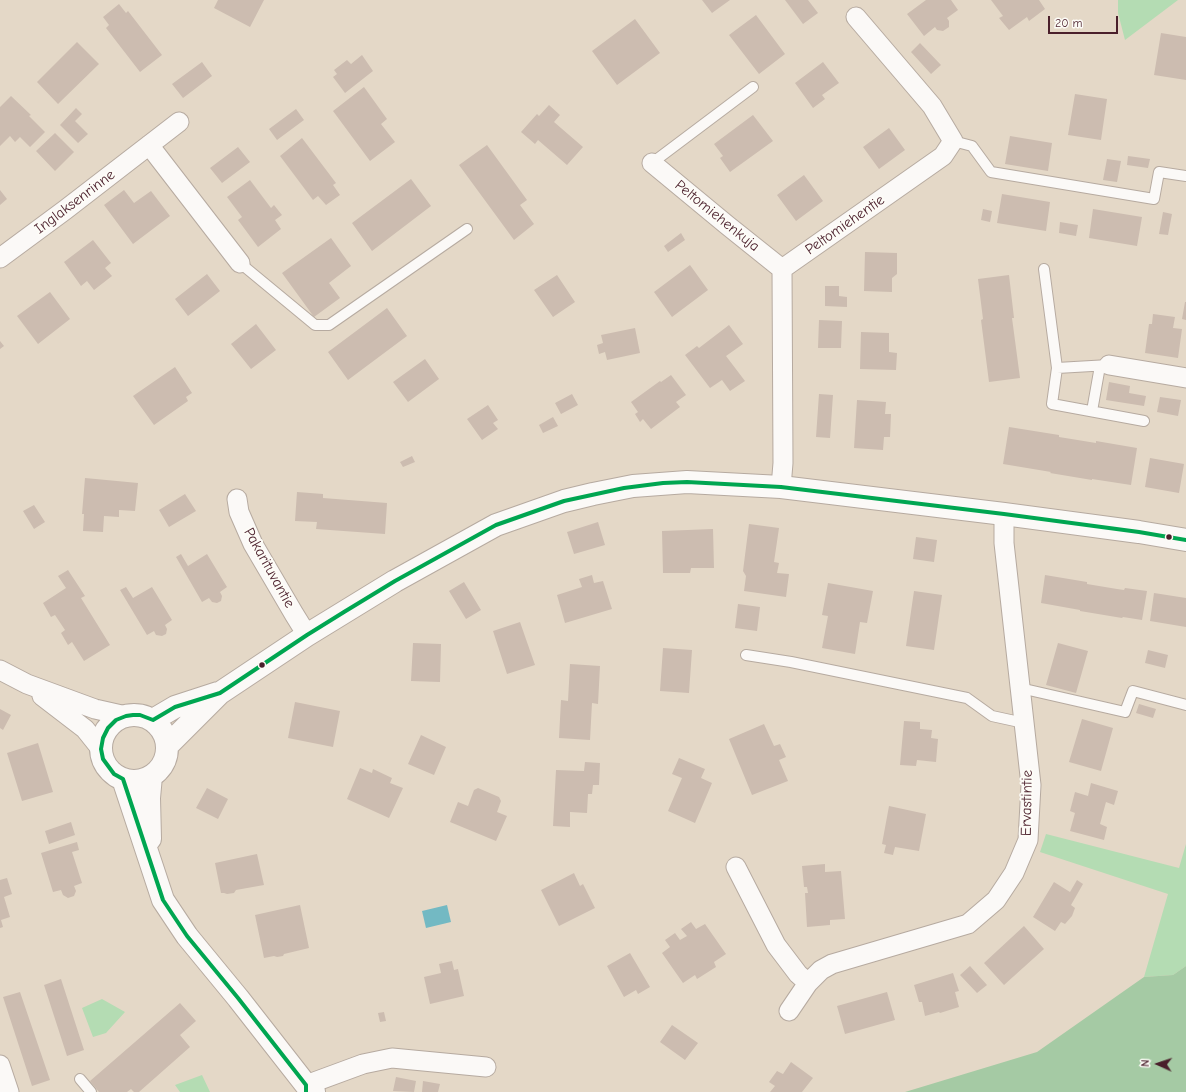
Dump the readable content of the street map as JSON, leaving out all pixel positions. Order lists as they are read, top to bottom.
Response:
{
  "streets": {
    "street": [
      "Inglaksenrinne",
      "Peltomiehenkuja",
      "Peltomiehentie",
      "Pakarituvantie",
      "Ervastintie"
    ]
  },
  "crossings": [
    ["Peltomiehenkuja", "Peltomiehentie"]
  ],
  "scale_bar": "20 m",
  "north": "left"
}
